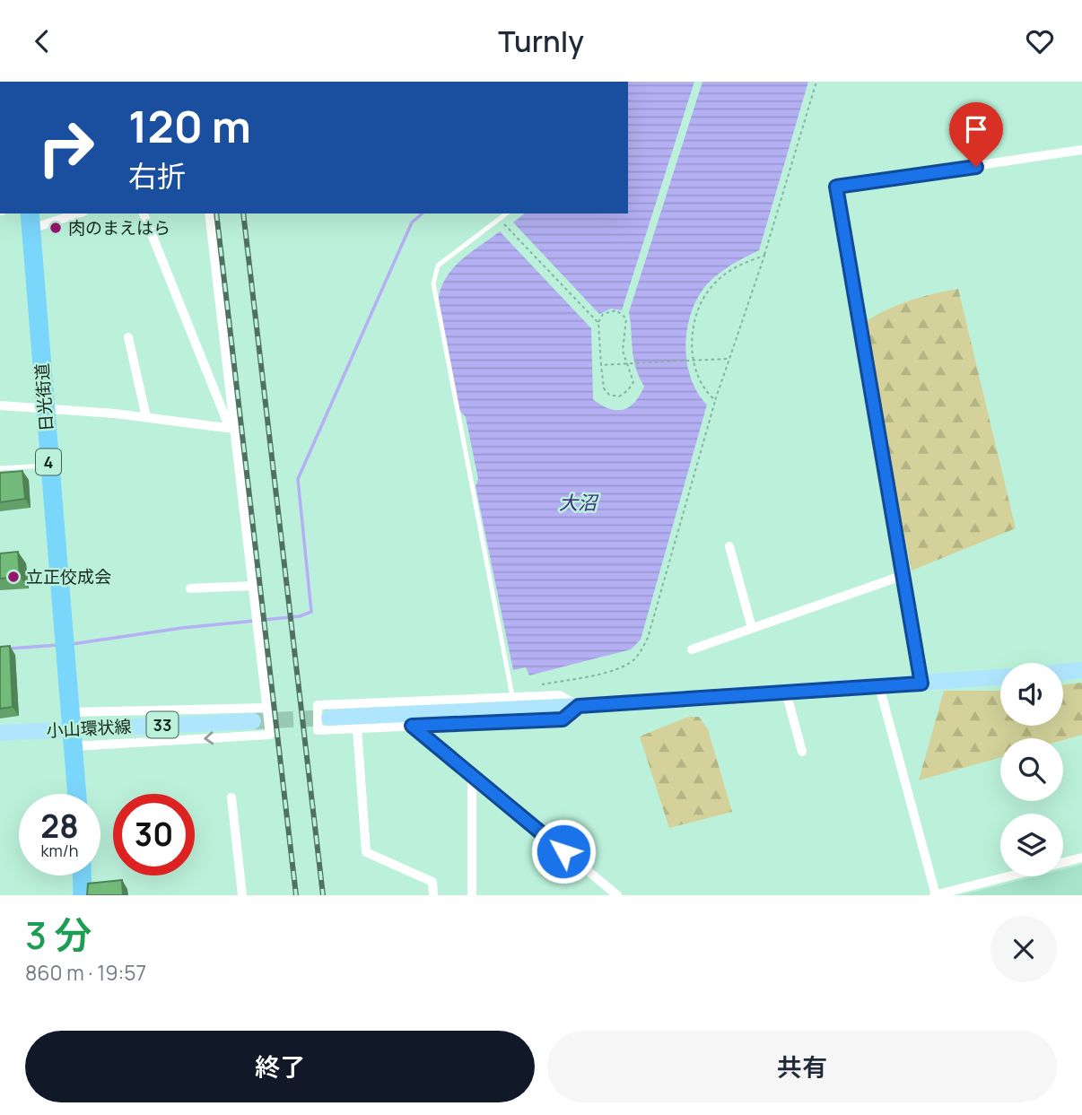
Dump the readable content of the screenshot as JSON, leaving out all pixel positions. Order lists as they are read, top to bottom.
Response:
{
  "streets": {
    "highway": ["日光街道", "4"],
    "main road": ["33", "小山環状線"]
  },
  "crossings": [
    ["日光街道", "小山環状線"]
  ],
  "water": ["大沼"],
  "places": ["肉のまえはら", "立正佼成会"],
  "page": {
    "header": "Turnly",
    "turn": ["120 m", "右折"],
    "speed": "28 km/h",
    "limit": "30",
    "heading": ["3 分", "860 m · 19:57"],
    "buttons": ["終了", "共有"]
  }
}
